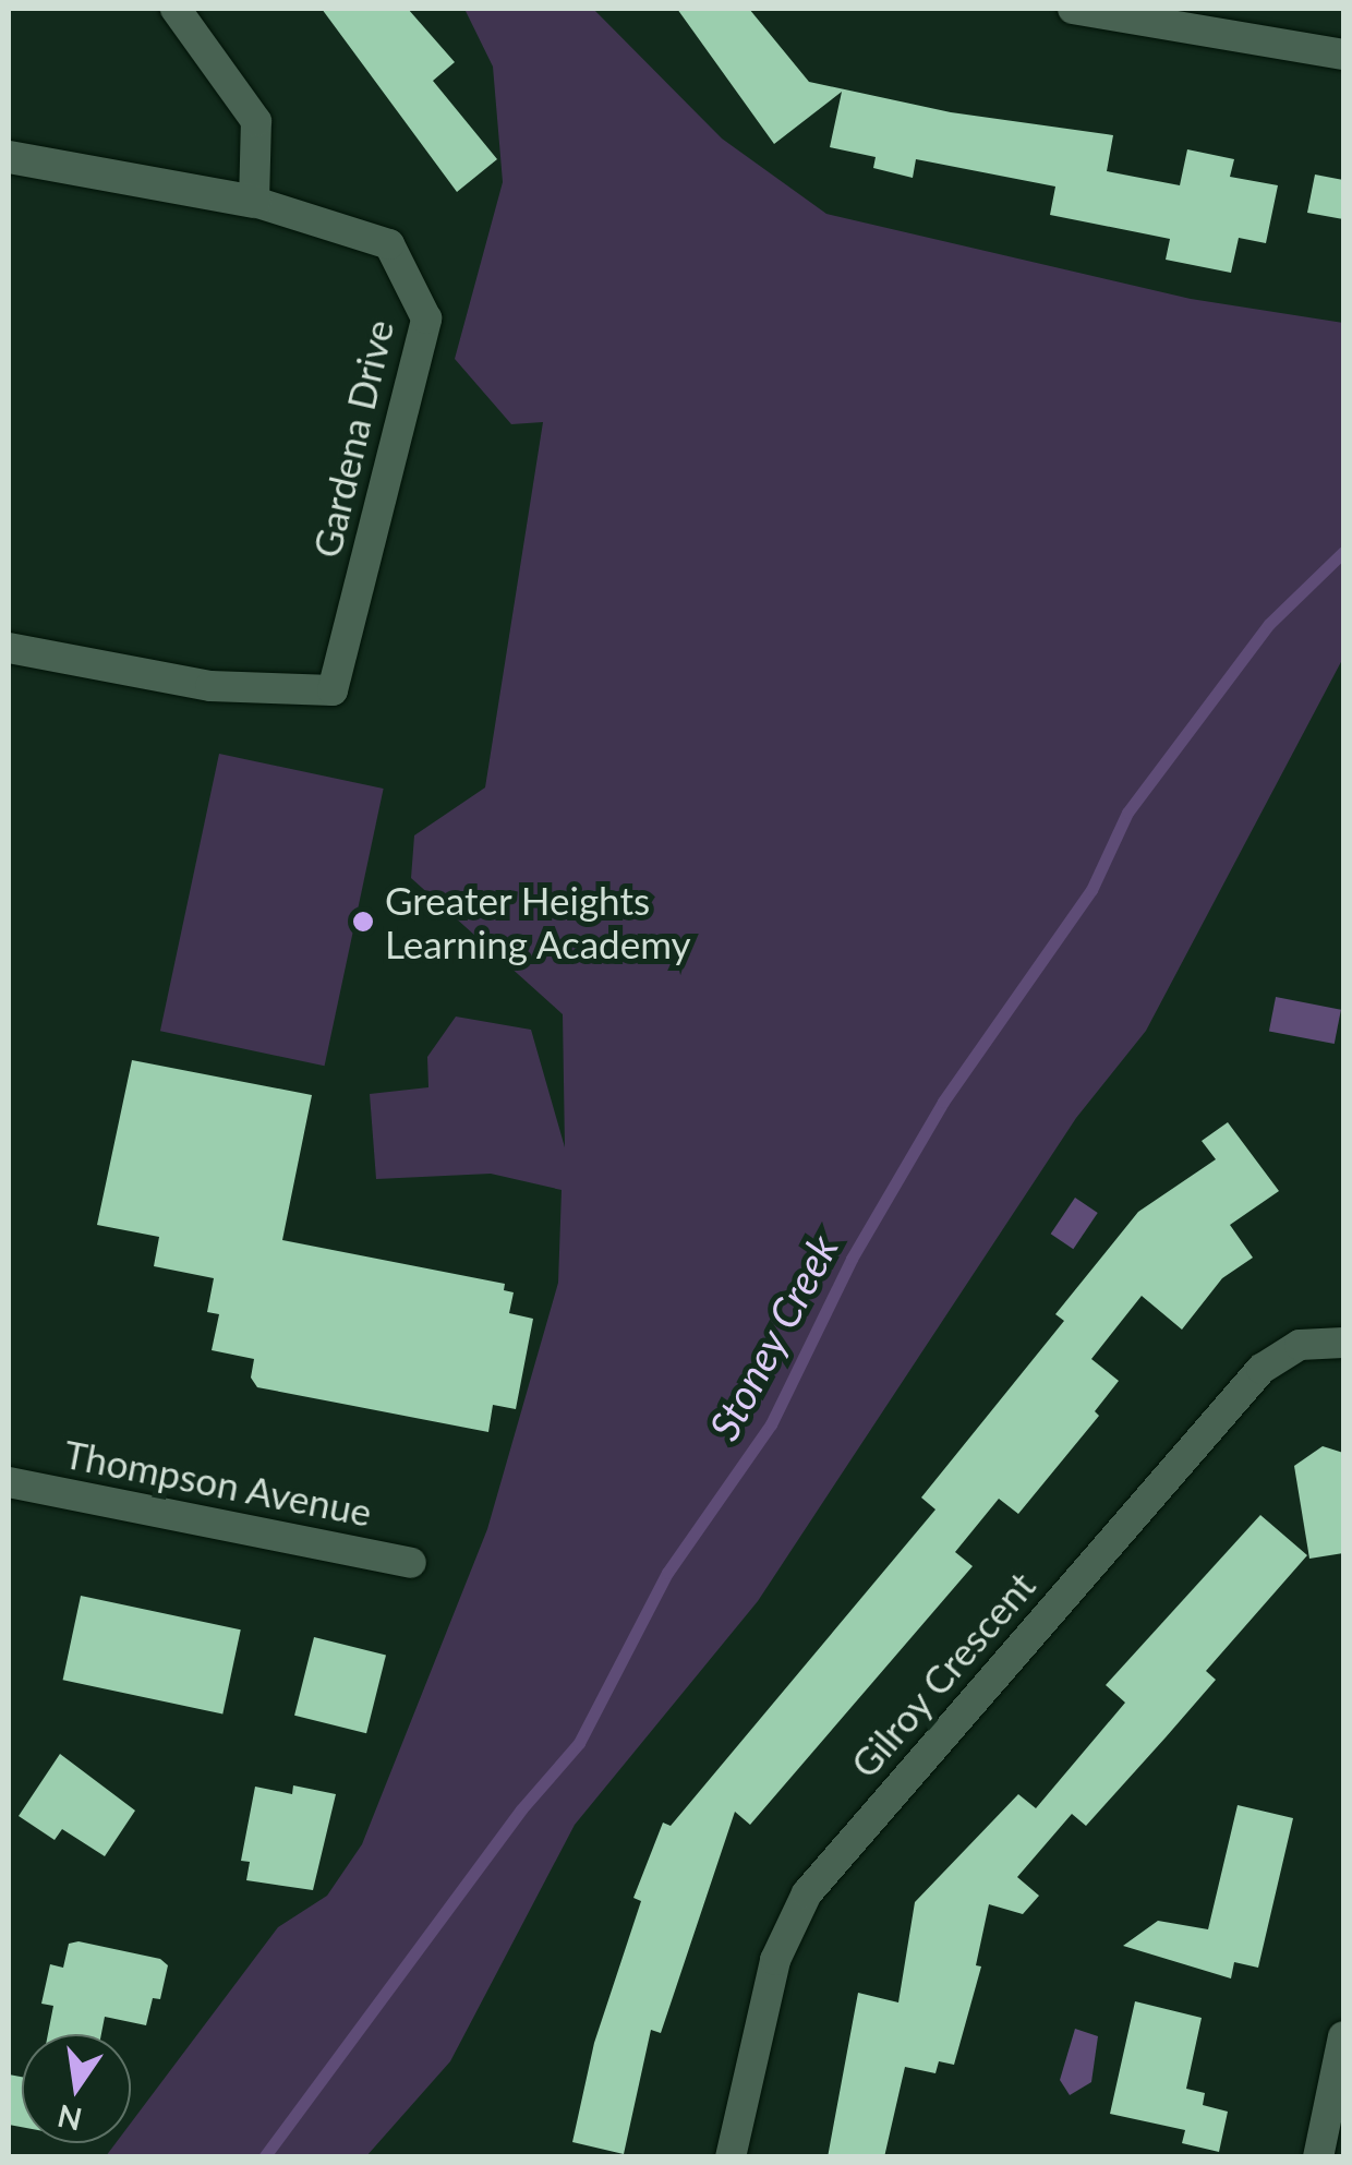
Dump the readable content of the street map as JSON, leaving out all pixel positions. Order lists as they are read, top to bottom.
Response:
{
  "streets": {
    "street": ["Gardena Drive", "Thompson Avenue", "Gilroy Crescent"]
  },
  "water": ["Stoney Creek"],
  "places": ["Greater Heights Learning Academy"],
  "north": "bottom"
}
